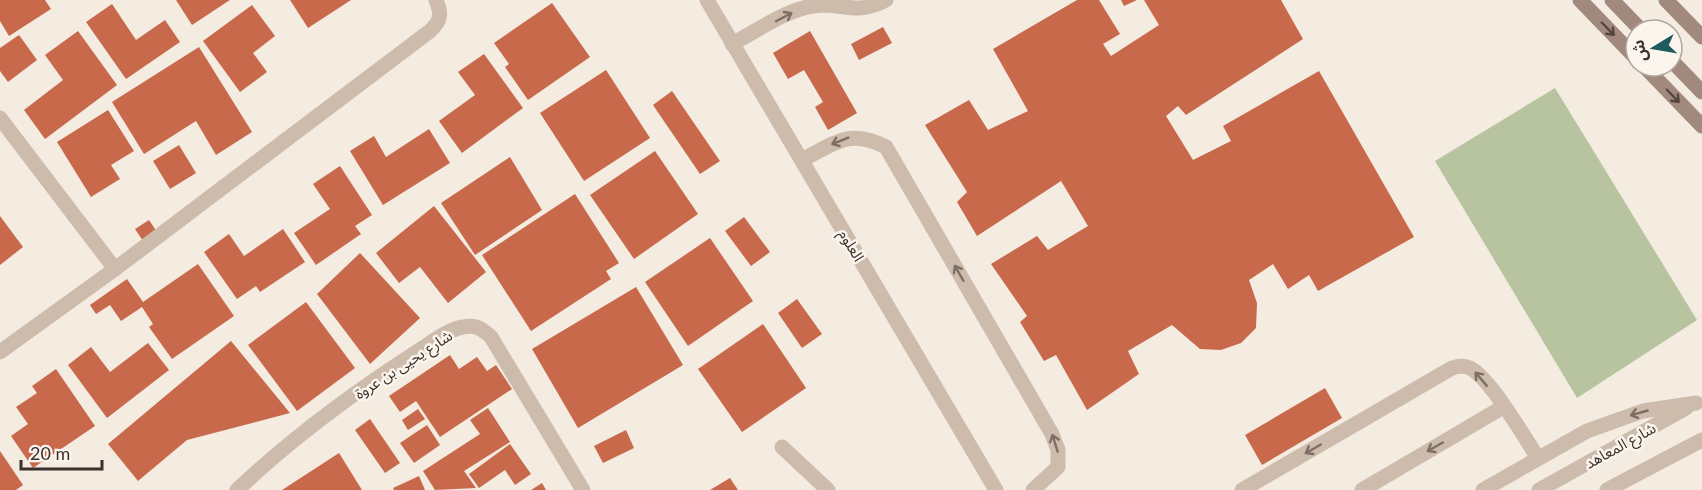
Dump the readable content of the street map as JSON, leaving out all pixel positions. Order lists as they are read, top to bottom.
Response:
{
  "streets": {
    "street": ["العلوم", "شارع يحيى بن عروة", "شارع المعاهد"]
  },
  "scale_bar": "20 m",
  "north": "left"
}
